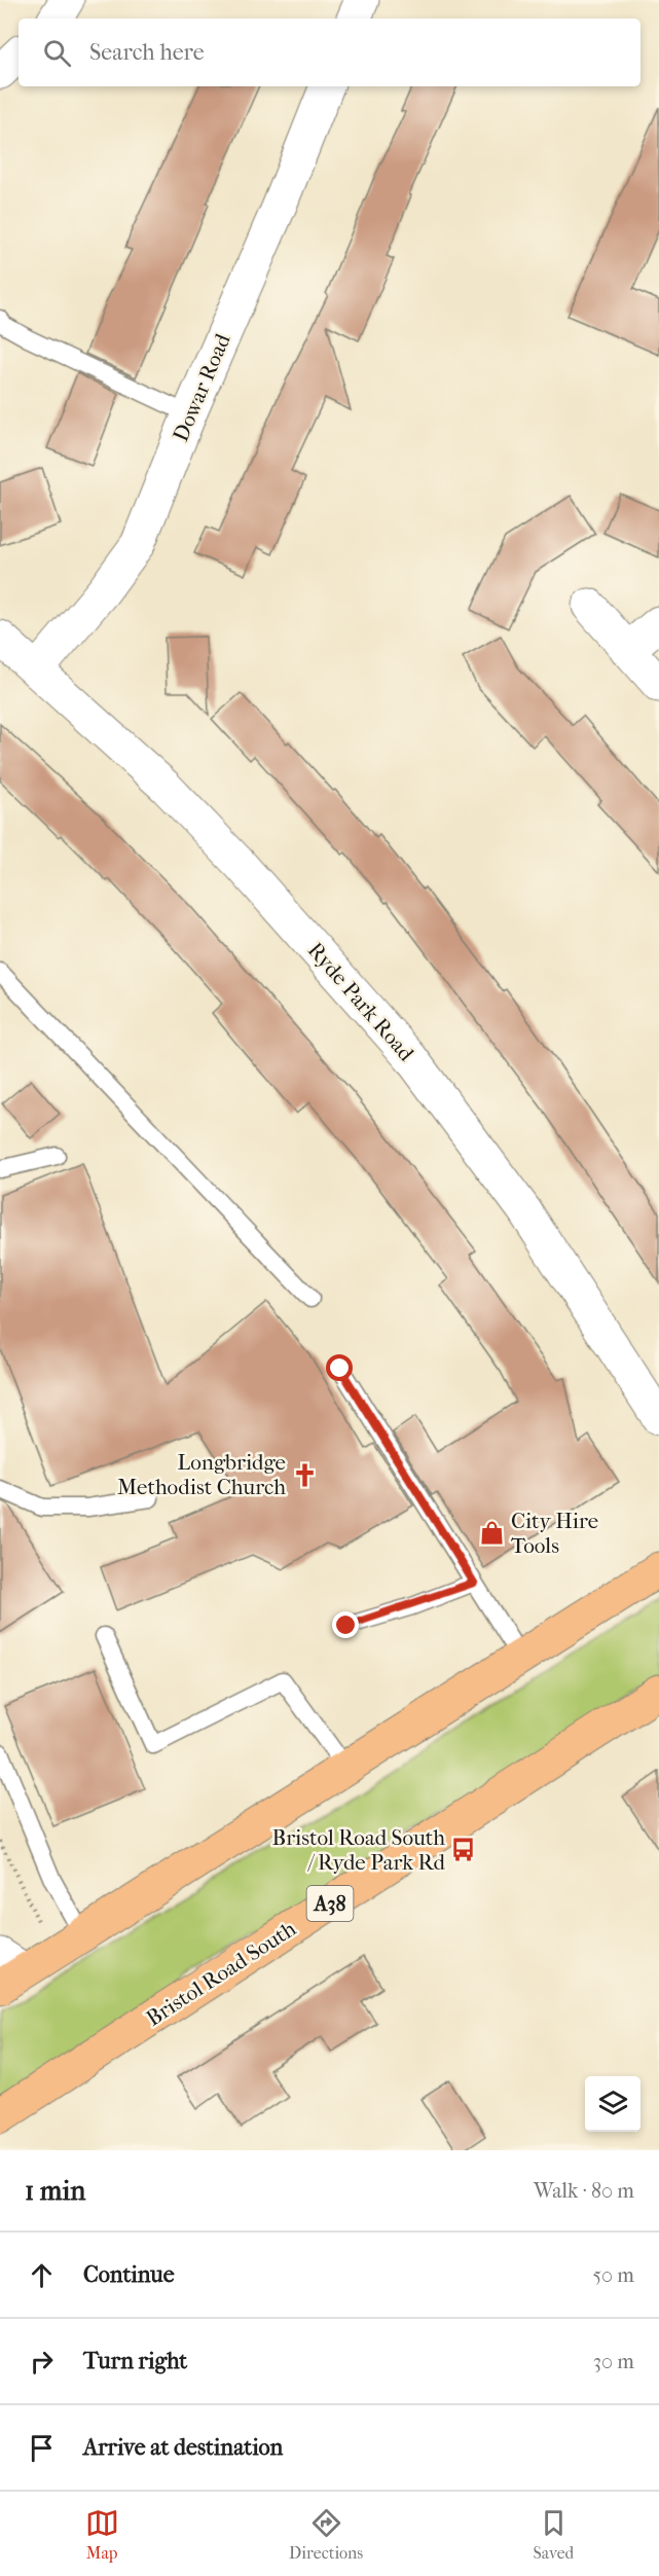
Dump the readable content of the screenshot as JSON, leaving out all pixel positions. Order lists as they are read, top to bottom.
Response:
{
  "streets": {
    "highway": ["A38", "Bristol Road South"],
    "street": ["Dowar Road", "Ryde Park Road"]
  },
  "crossings": [
    ["Dowar Road", "Ryde Park Road"]
  ],
  "places": {
    "church": ["Longbridge Methodist Church"],
    "shop": ["City Hire Tools"],
    "bus stop": ["Bristol Road South / Ryde Park Rd"]
  },
  "page": {
    "search": "Search here",
    "heading": ["1 min", "Walk · 80 m"],
    "list": [
      ["Continue", "50 m"],
      ["Turn right", "30 m"],
      "Arrive at destination"
    ],
    "nav": ["Map", "Directions", "Saved"]
  }
}
